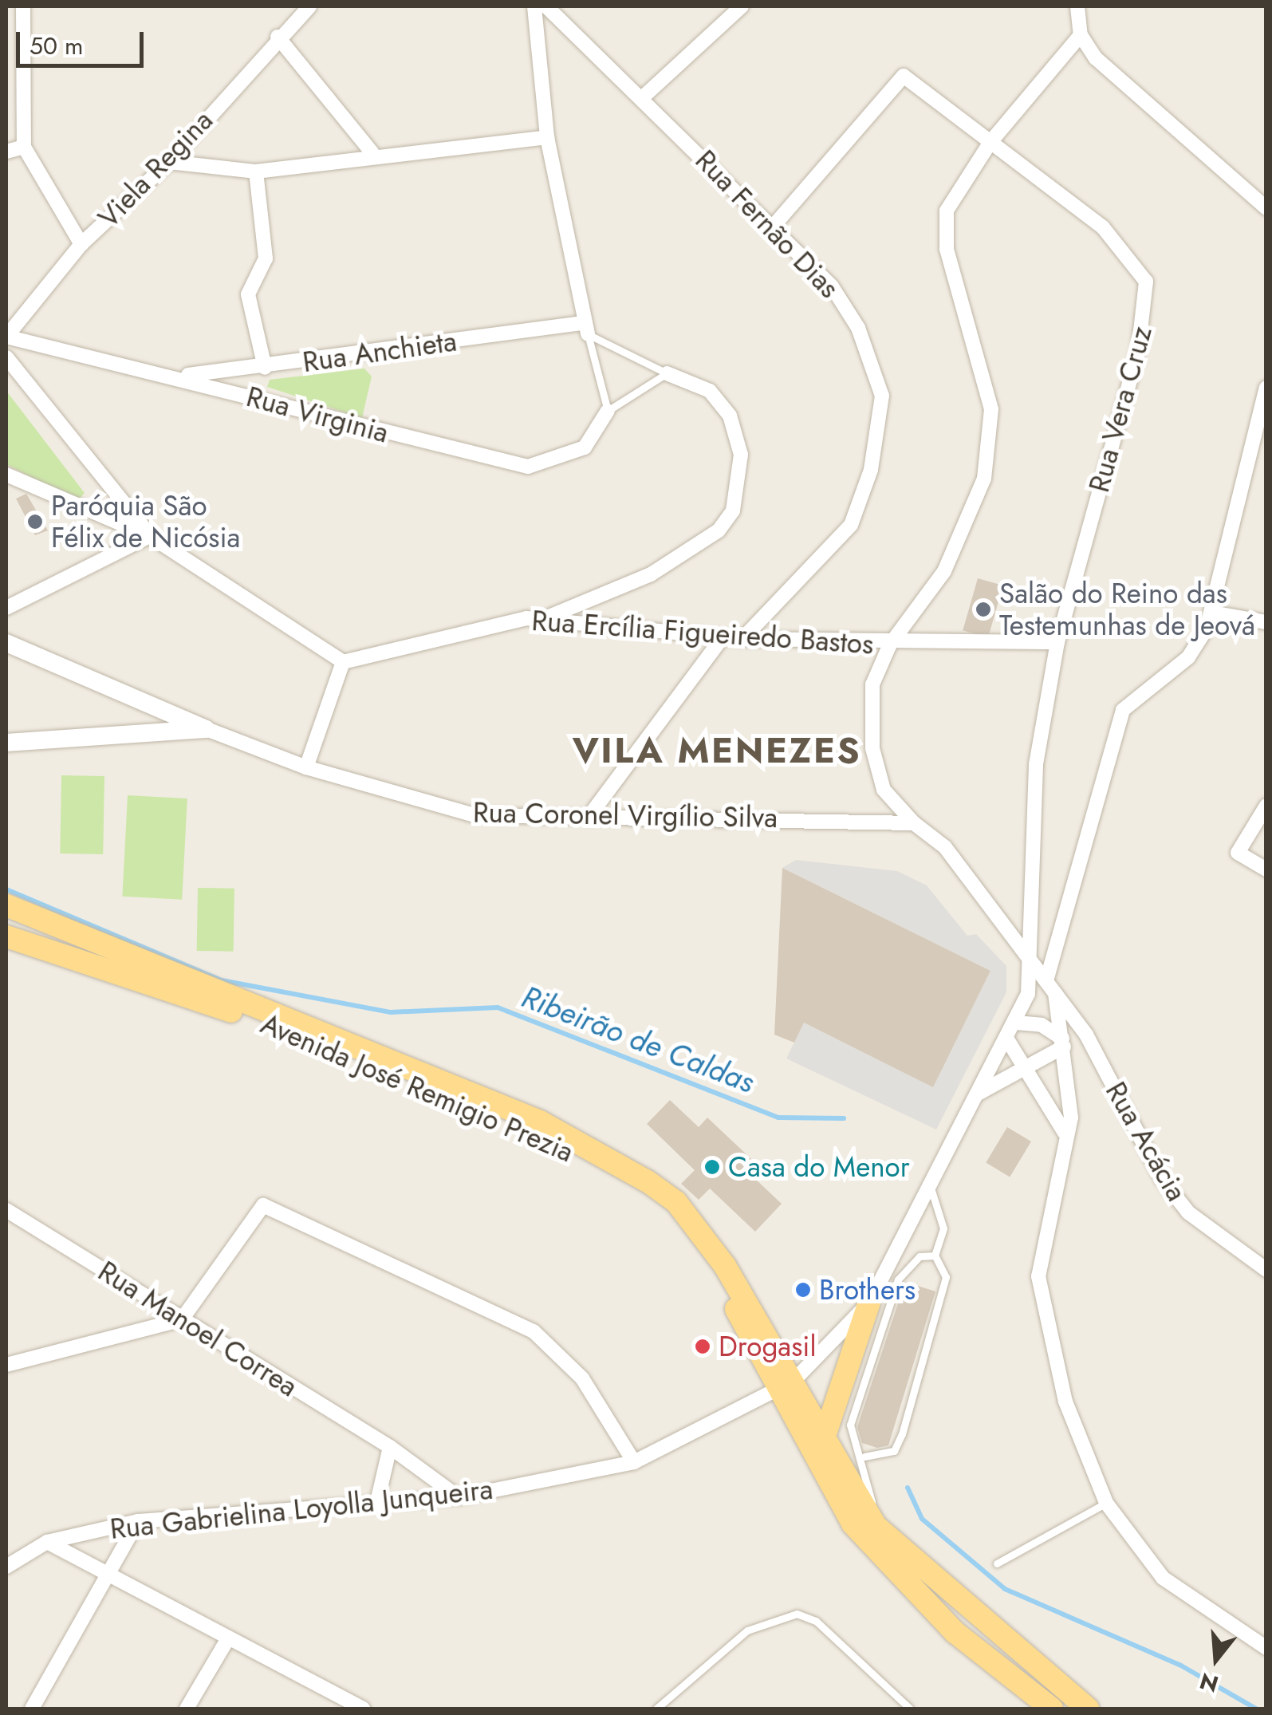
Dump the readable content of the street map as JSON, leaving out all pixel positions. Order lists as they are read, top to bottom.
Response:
{
  "streets": {
    "main road": ["Avenida José Remigio Prezia"],
    "street": [
      "Viela Regina",
      "Rua Fernão Dias",
      "Rua Anchieta",
      "Rua Vera Cruz",
      "Rua Virginia",
      "Rua Ercília Figueiredo Bastos",
      "Rua Coronel Virgílio Silva",
      "Rua Acácia",
      "Rua Manoel Correa",
      "Rua Gabrielina Loyolla Junqueira"
    ]
  },
  "crossings": [
    ["Viela Regina", "Rua Virginia"],
    ["Rua Fernão Dias", "Rua Vera Cruz"],
    ["Rua Fernão Dias", "Rua Ercília Figueiredo Bastos"],
    ["Rua Anchieta", "Rua Virginia"],
    ["Rua Vera Cruz", "Rua Ercília Figueiredo Bastos"],
    ["Rua Vera Cruz", "Rua Gabrielina Loyolla Junqueira"],
    ["Avenida José Remigio Prezia", "Rua Gabrielina Loyolla Junqueira"],
    ["Rua Manoel Correa", "Rua Gabrielina Loyolla Junqueira"]
  ],
  "districts": ["VILA MENEZES"],
  "water": ["Ribeirão de Caldas"],
  "places": [
    "Paróquia São Félix de Nicósia",
    "Salão do Reino das Testemunhas de Jeová",
    "Casa do Menor",
    "Brothers",
    "Drogasil"
  ],
  "scale_bar": "50 m",
  "north": "bottom"
}
